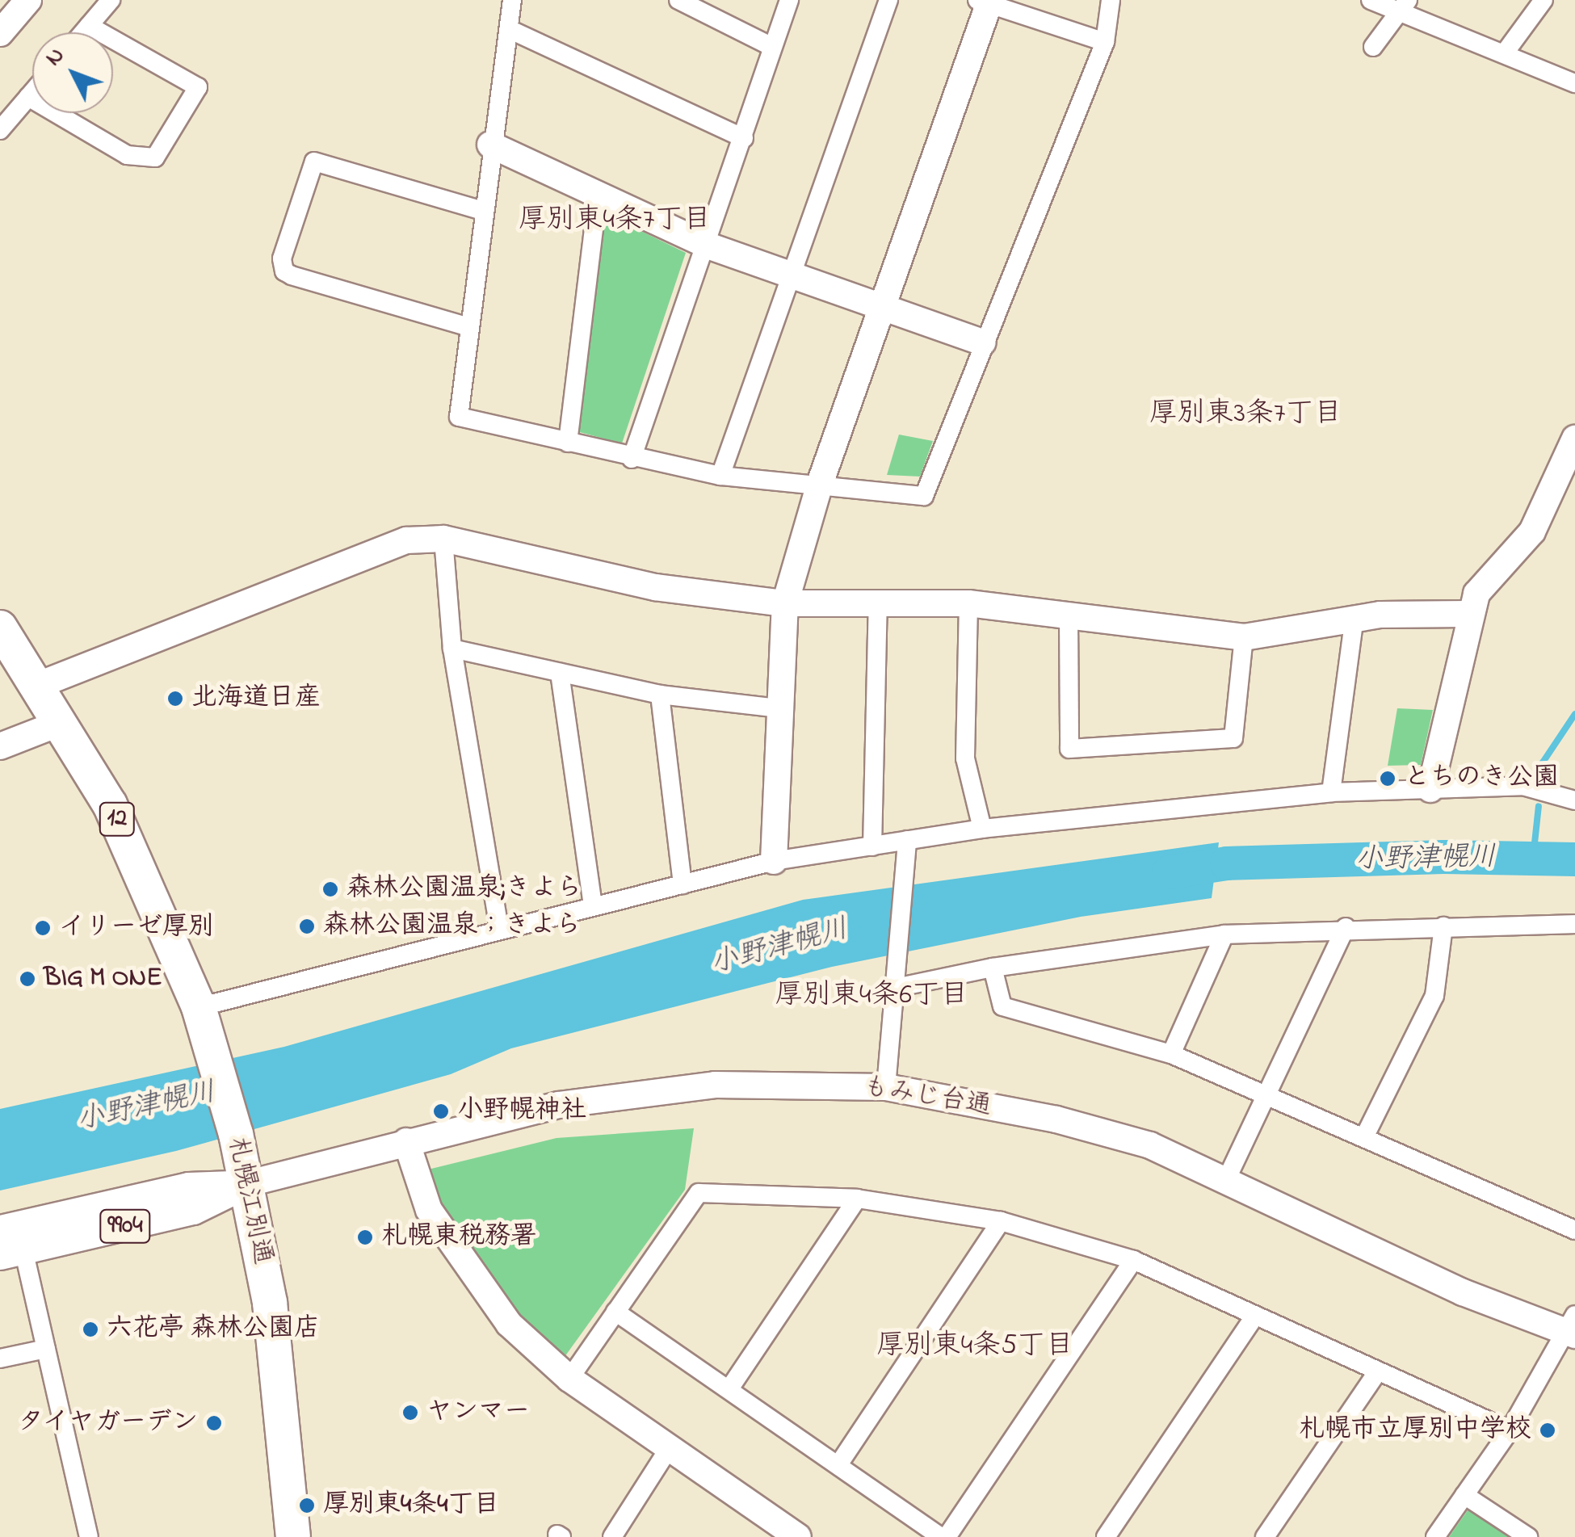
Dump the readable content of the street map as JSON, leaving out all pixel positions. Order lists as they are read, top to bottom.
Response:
{
  "streets": {
    "highway": ["12", "札幌江別通"],
    "main road": ["9904"],
    "street": ["もみじ台通"]
  },
  "crossings": [
    ["もみじ台通", "札幌江別通"],
    ["もみじ台通", "9904"],
    ["札幌江別通", "9904"]
  ],
  "districts": [
    "厚別東4条7丁目",
    "厚別東3条7丁目",
    "厚別東4条6丁目",
    "厚別東4条5丁目"
  ],
  "water": ["小野津幌川"],
  "places": [
    "北海道日産",
    "とちのき公園",
    "森林公園温泉;きよら",
    "森林公園温泉；きよら",
    "イリーゼ厚別",
    "BIG M ONE",
    "小野幌神社",
    "札幌東税務署",
    "六花亭 森林公園店",
    "ヤンマー",
    "タイヤガーデン",
    "札幌市立厚別中学校",
    "厚別東4条4丁目"
  ],
  "north": "top left"
}
